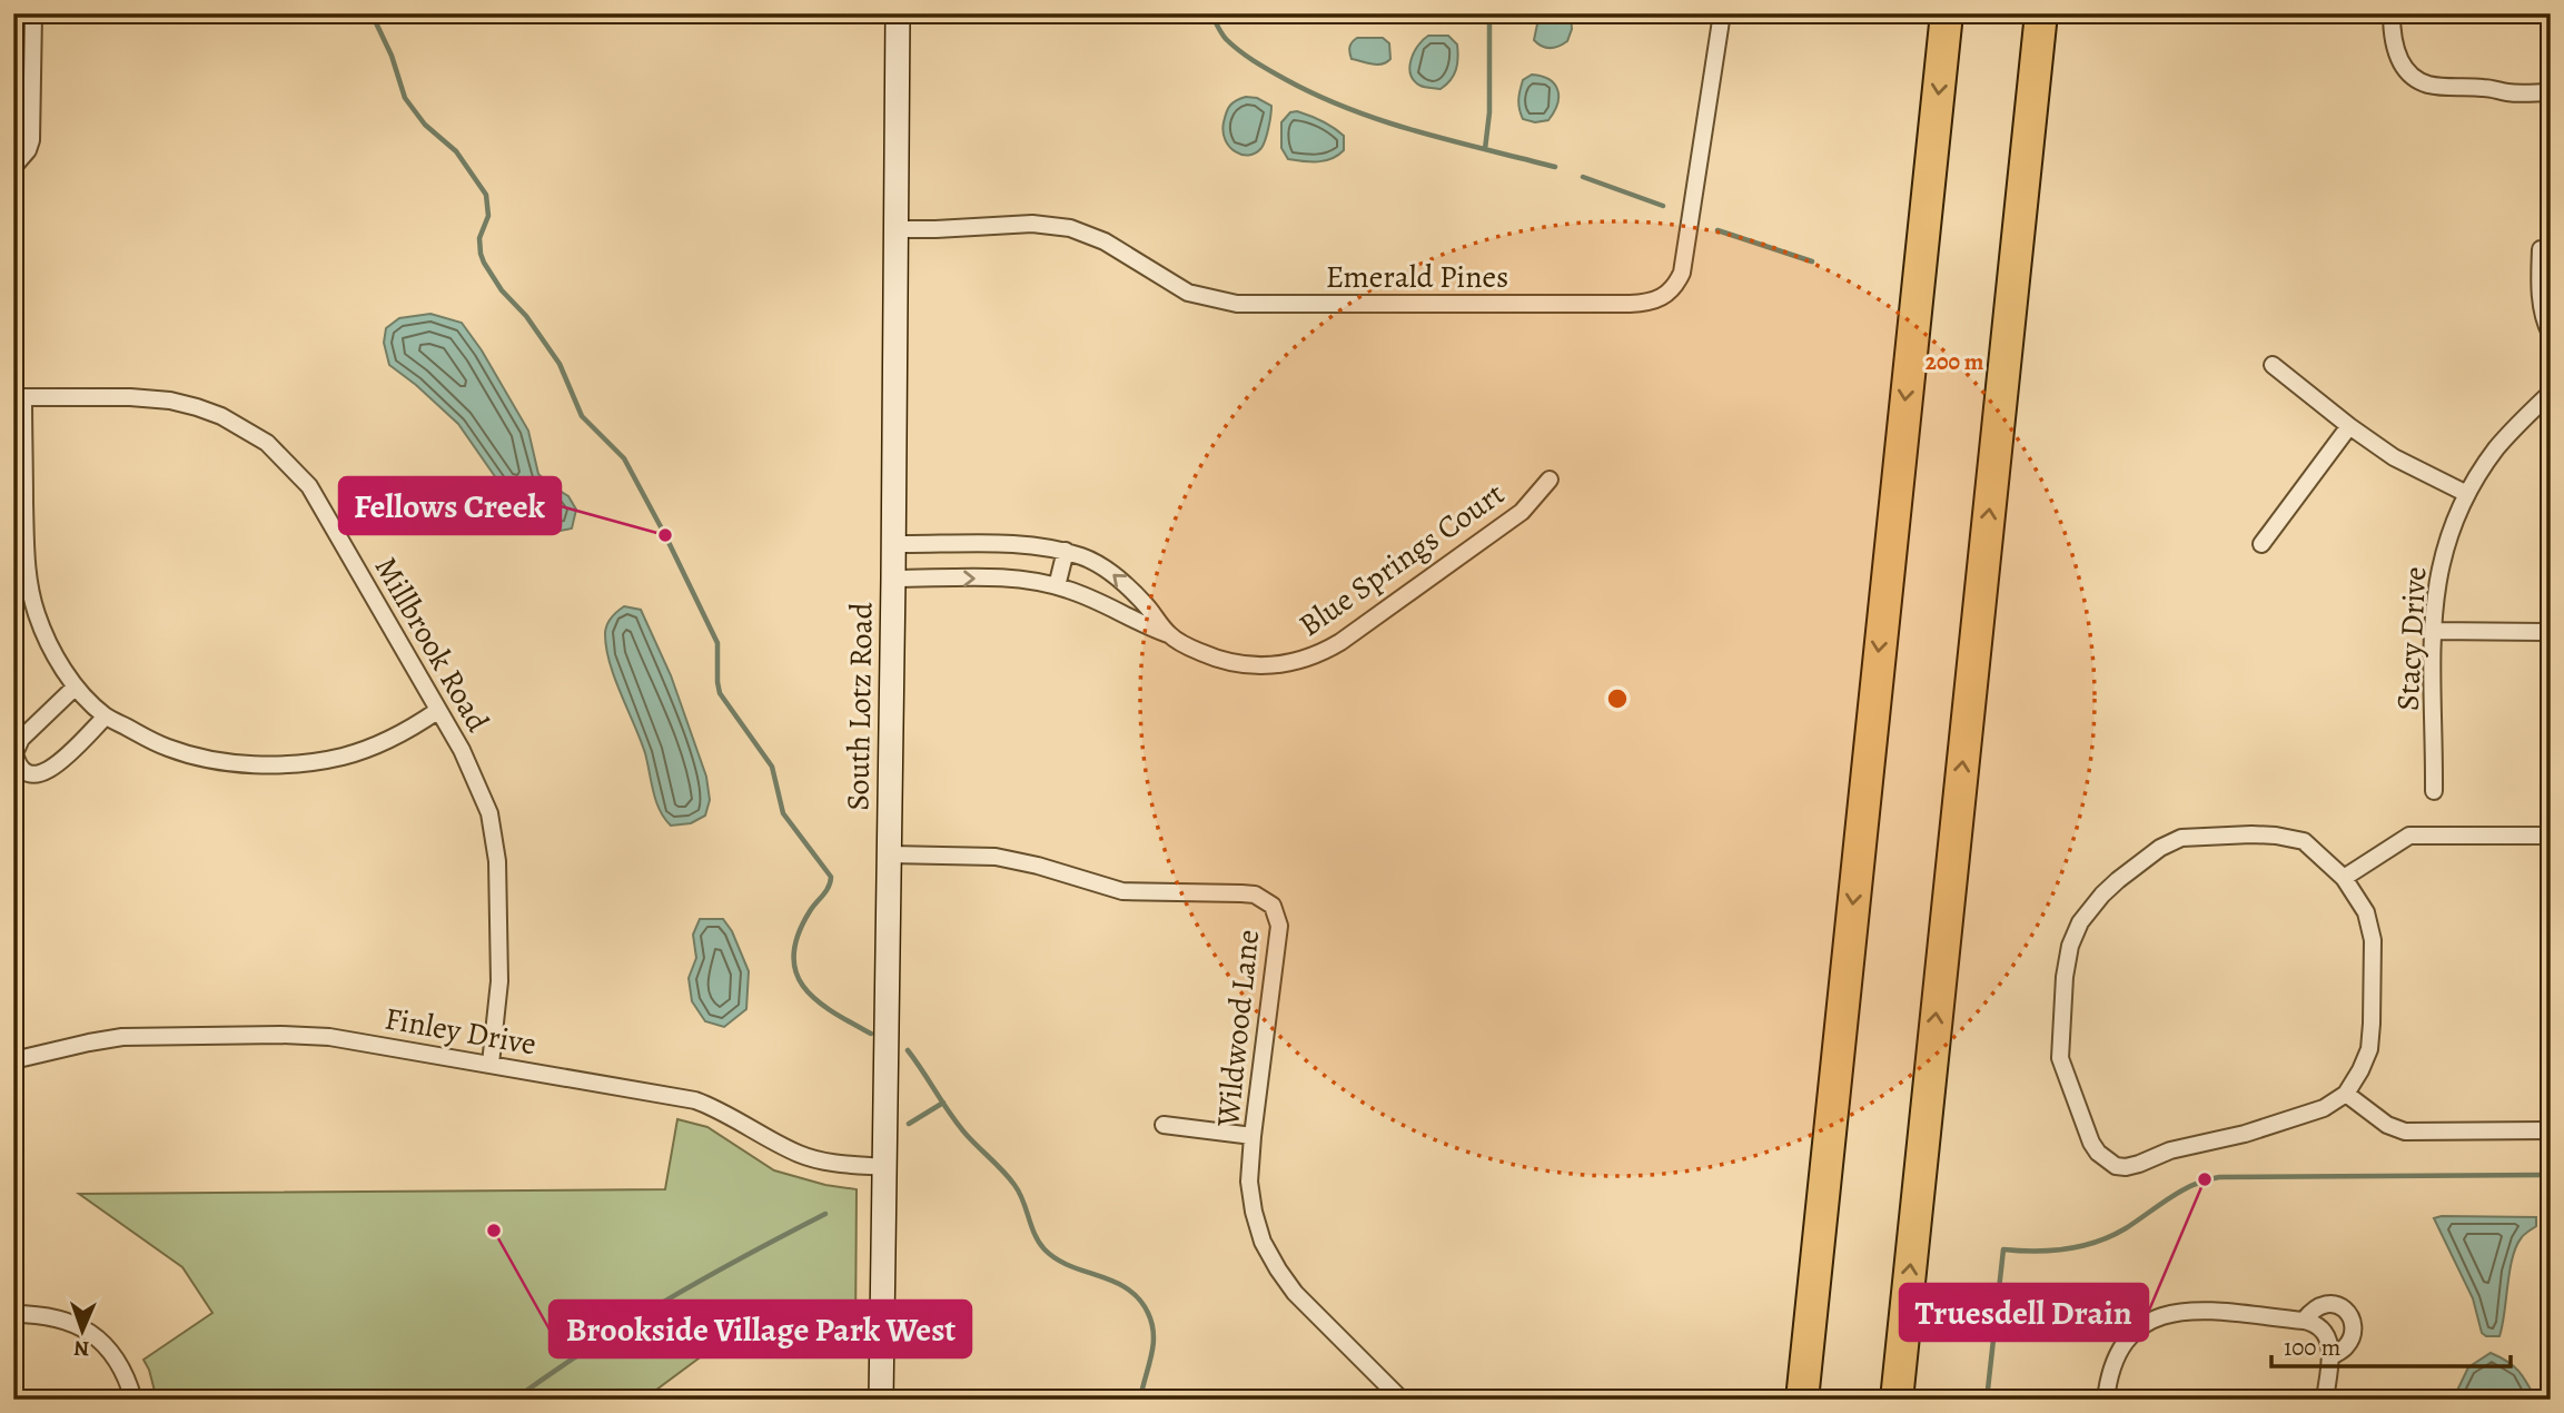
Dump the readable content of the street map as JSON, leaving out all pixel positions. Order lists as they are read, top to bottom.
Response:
{
  "streets": {
    "street": [
      "Emerald Pines",
      "Blue Springs Court",
      "Stacy Drive",
      "Millbrook Road",
      "South Lotz Road",
      "Wildwood Lane",
      "Finley Drive"
    ]
  },
  "crossings": [
    ["Emerald Pines", "South Lotz Road"],
    ["Blue Springs Court", "South Lotz Road"],
    ["Millbrook Road", "Finley Drive"],
    ["South Lotz Road", "Wildwood Lane"],
    ["South Lotz Road", "Finley Drive"]
  ],
  "places": ["Fellows Creek", "Truesdell Drain", "Brookside Village Park West"],
  "scale_bar": "100 m",
  "north": "bottom",
  "rings": ["200 m"]
}
